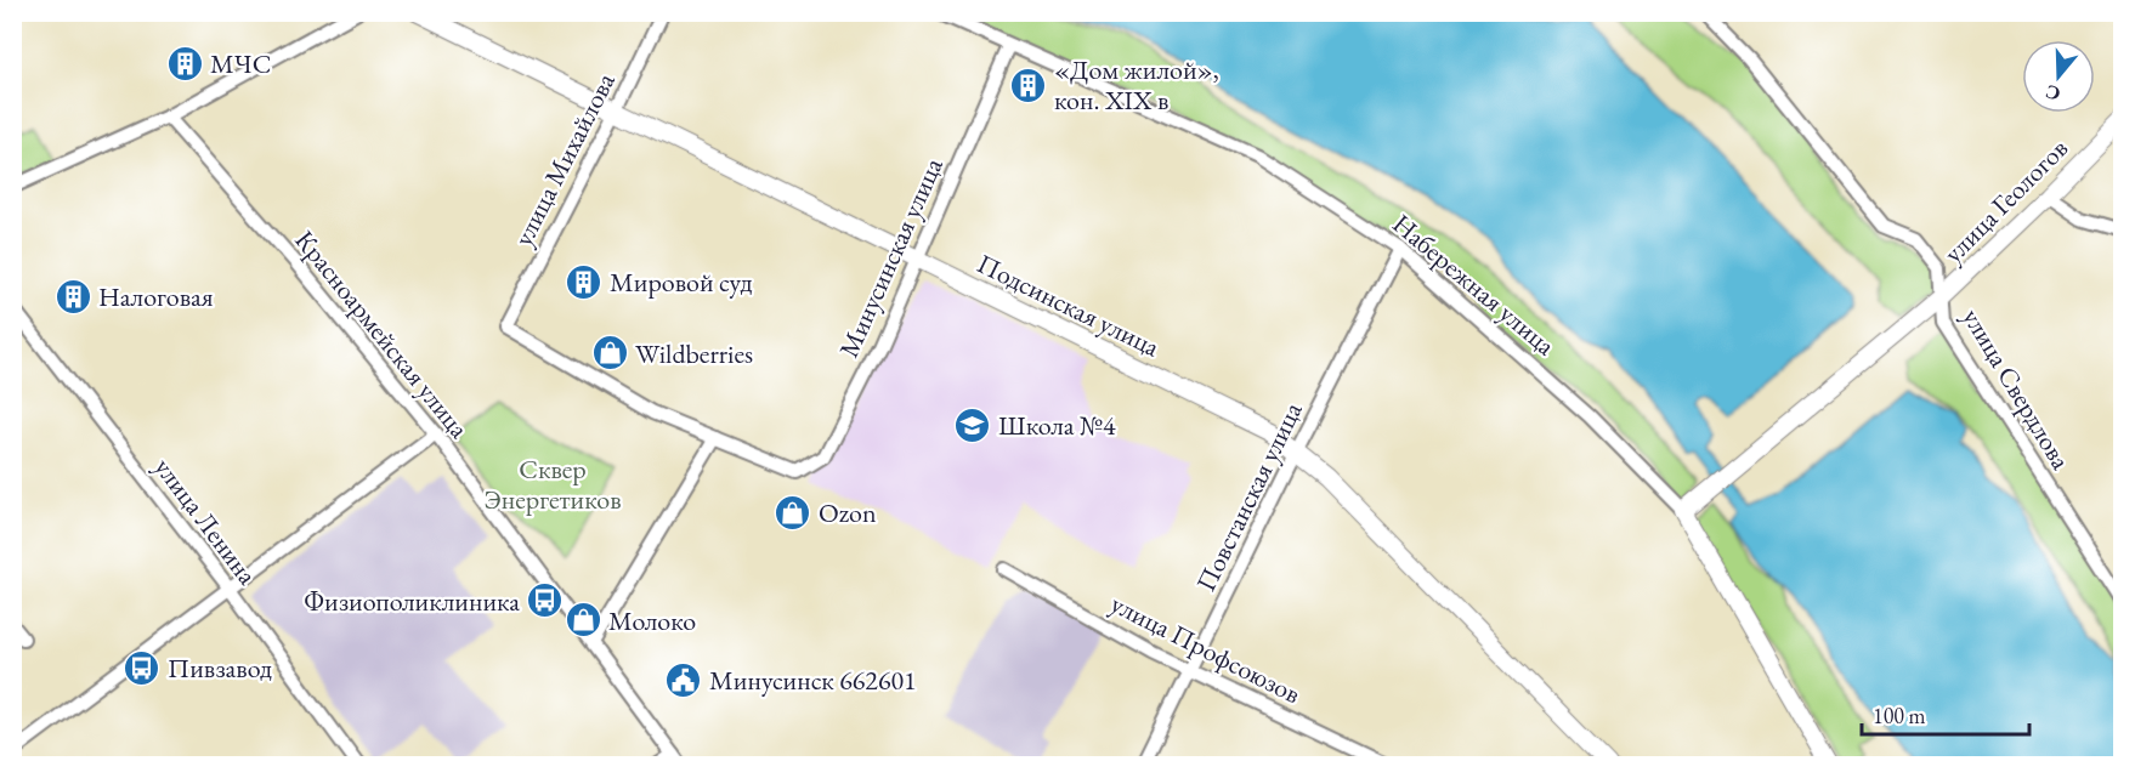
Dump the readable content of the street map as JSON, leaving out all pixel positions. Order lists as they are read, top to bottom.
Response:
{
  "streets": {
    "street": [
      "улица Михайлова",
      "улица Геологов",
      "Минусинская улица",
      "Набережная улица",
      "Подсинская улица",
      "Красноармейская улица",
      "улица Свердлова",
      "Повстанская улица",
      "улица Ленина",
      "улица Профсоюзов"
    ]
  },
  "crossings": [
    ["улица Михайлова", "Минусинская улица"],
    ["улица Михайлова", "Подсинская улица"],
    ["улица Геологов", "Набережная улица"],
    ["улица Геологов", "улица Свердлова"],
    ["Минусинская улица", "Набережная улица"],
    ["Минусинская улица", "Подсинская улица"],
    ["Набережная улица", "Повстанская улица"],
    ["Подсинская улица", "Повстанская улица"],
    ["Повстанская улица", "улица Профсоюзов"]
  ],
  "parks": ["Сквер Энергетиков"],
  "places": {
    "building": [
      "МЧС",
      "«Дом жилой», кон. ХIХ в",
      "Мировой суд",
      "Налоговая"
    ],
    "shop": ["Wildberries", "Ozon", "Молоко"],
    "school or university": ["Школа №4"],
    "bus stop": ["Физиополиклиника", "Пивзавод"],
    "public building": ["Минусинск 662601"]
  },
  "scale_bar": "100 m",
  "north": "bottom"
}
